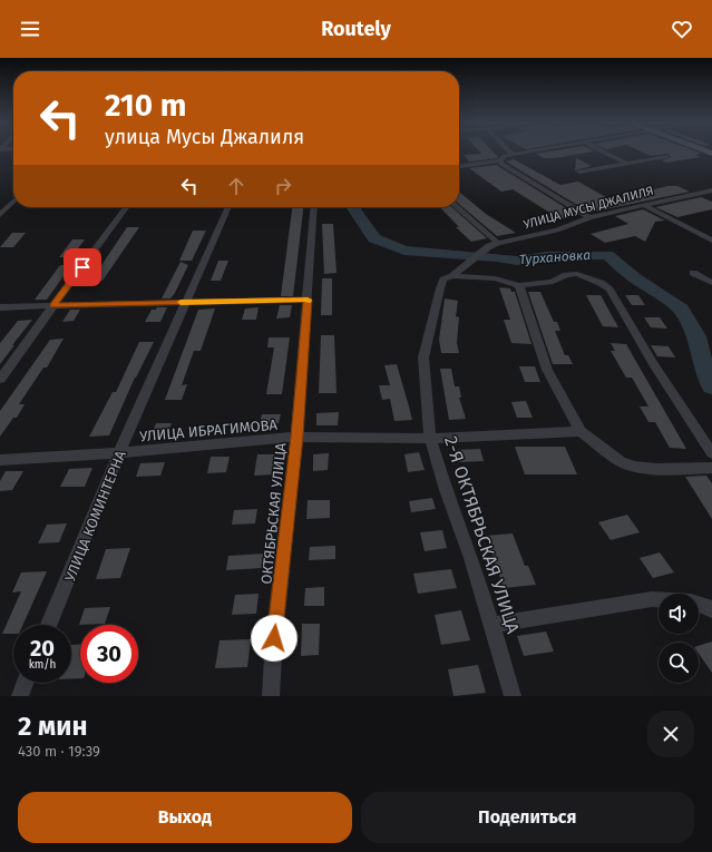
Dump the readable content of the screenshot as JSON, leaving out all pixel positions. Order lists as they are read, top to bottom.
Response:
{
  "streets": {
    "street": [
      "УЛИЦА МУСЫ ДЖАЛИЛЯ",
      "УЛИЦА ИБРАГИМОВА",
      "ОКТЯБРЬСКАЯ УЛИЦА",
      "УЛИЦА КОМИНТЕРНА",
      "2-Я ОКТЯБРЬСКАЯ УЛИЦА"
    ]
  },
  "crossings": [
    ["УЛИЦА МУСЫ ДЖАЛИЛЯ", "2-Я ОКТЯБРЬСКАЯ УЛИЦА"],
    ["УЛИЦА ИБРАГИМОВА", "ОКТЯБРЬСКАЯ УЛИЦА"],
    ["УЛИЦА ИБРАГИМОВА", "УЛИЦА КОМИНТЕРНА"],
    ["УЛИЦА ИБРАГИМОВА", "2-Я ОКТЯБРЬСКАЯ УЛИЦА"]
  ],
  "water": ["Турхановка"],
  "page": {
    "header": "Routely",
    "turn": ["210 m", "улица Мусы Джалиля"],
    "speed": "20 km/h",
    "limit": "30",
    "heading": ["2 мин", "430 m · 19:39"],
    "buttons": ["Выход", "Поделиться"]
  }
}
